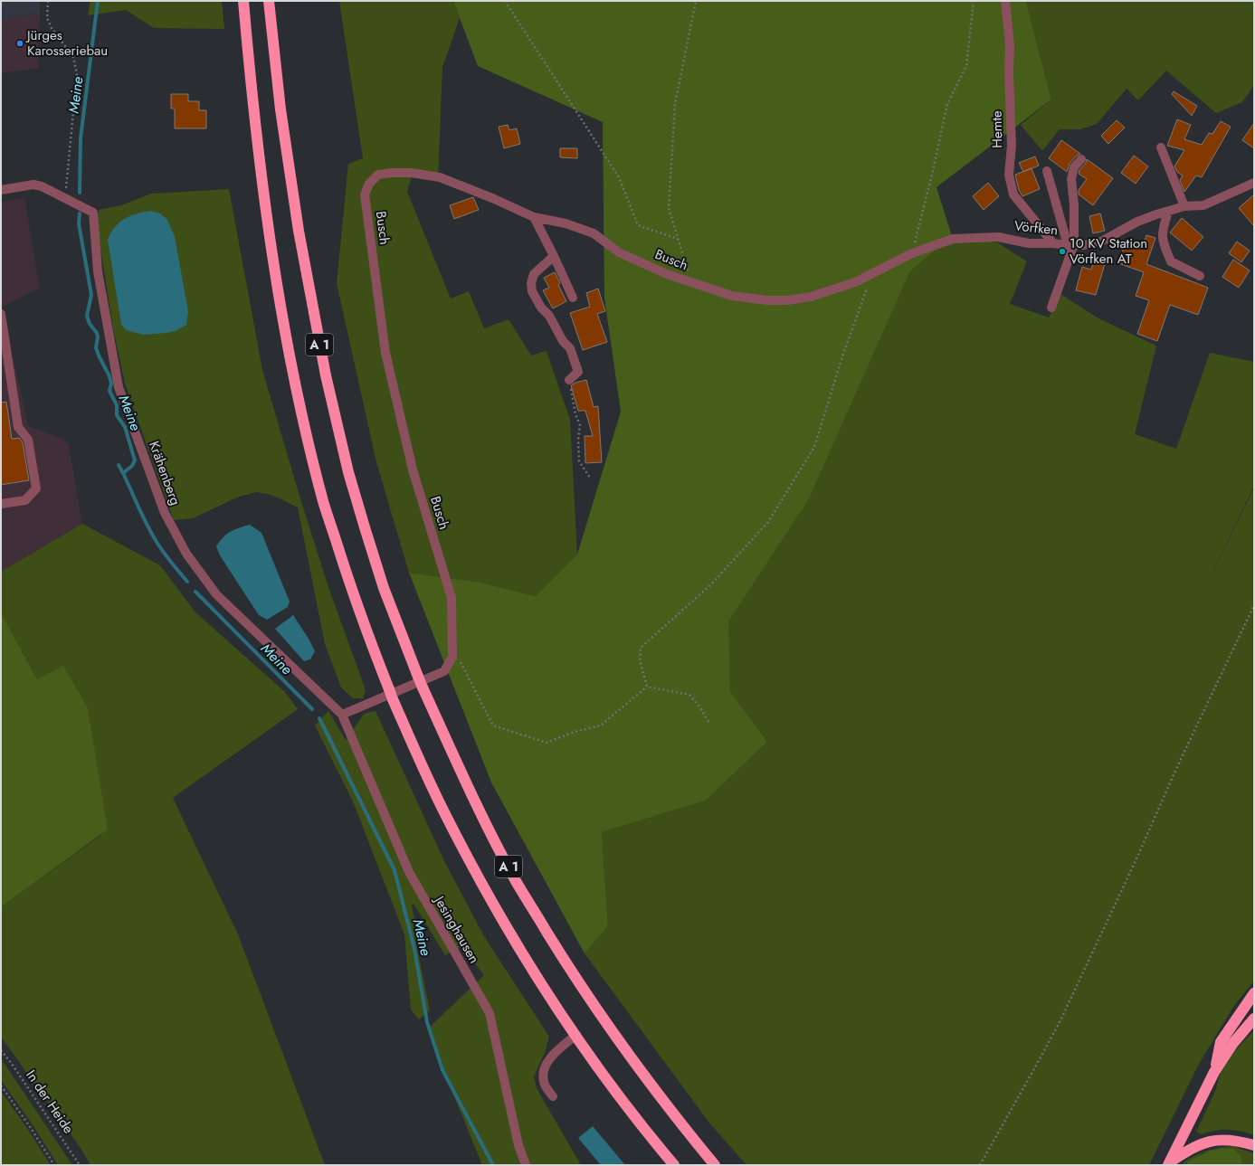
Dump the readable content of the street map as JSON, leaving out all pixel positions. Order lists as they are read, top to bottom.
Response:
{
  "streets": {
    "highway": ["A 1"],
    "street": [
      "Hemte",
      "Busch",
      "Vörfken",
      "Krähenberg",
      "Jesinghausen"
    ],
    "path": ["In der Heide"]
  },
  "crossings": [
    ["Hemte", "Vörfken"],
    ["Busch", "Vörfken"],
    ["Busch", "Krähenberg"],
    ["Busch", "Jesinghausen"],
    ["Krähenberg", "Jesinghausen"]
  ],
  "water": ["Meine"],
  "places": ["Jürges Karosseriebau", "10 KV Station Vörfken AT"]
}
